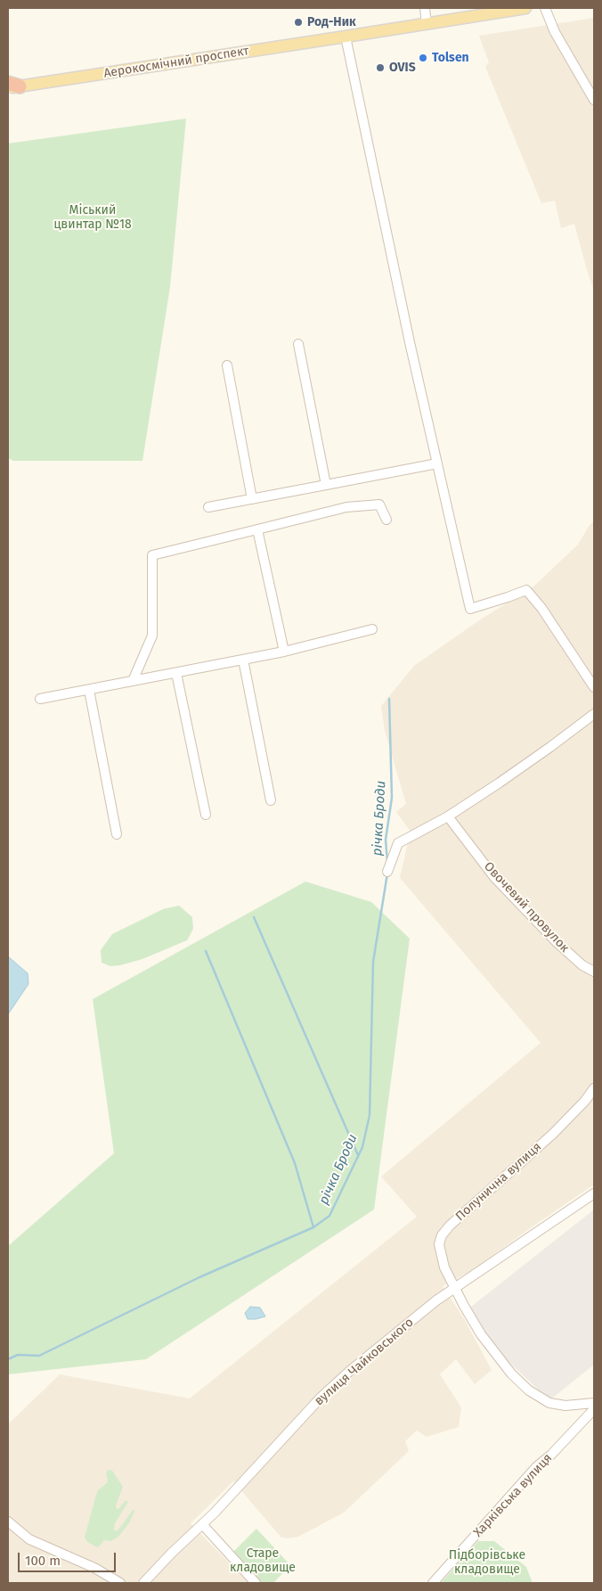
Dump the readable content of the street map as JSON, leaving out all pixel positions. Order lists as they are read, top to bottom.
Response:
{
  "streets": {
    "main road": ["Аерокосмічний проспект"],
    "street": [
      "Овочевий провулок",
      "Полунична вулиця",
      "вулиця Чайковського",
      "Харківська вулиця"
    ]
  },
  "crossings": [
    ["Полунична вулиця", "вулиця Чайковського"]
  ],
  "water": ["річка Броди"],
  "parks": ["Міський цвинтар №18", "Старе кладовище", "Підборівське кладовище"],
  "places": ["Род-Ник", "Tolsen", "OVIS"],
  "scale_bar": "100 m"
}
